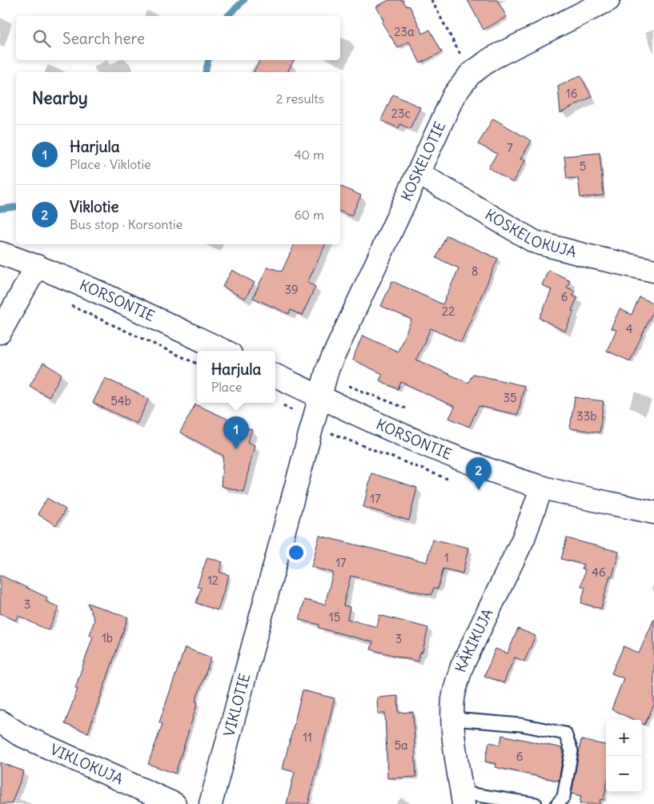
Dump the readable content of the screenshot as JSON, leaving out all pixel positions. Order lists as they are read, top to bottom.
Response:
{
  "streets": {
    "street": [
      "KOSKELOTIE",
      "KOSKELOKUJA",
      "KORSONTIE",
      "KÄKIKUJA",
      "VIKLOTIE",
      "VIKLOKUJA"
    ]
  },
  "crossings": [
    ["KOSKELOTIE", "KOSKELOKUJA"],
    ["KOSKELOTIE", "KORSONTIE"],
    ["KOSKELOTIE", "VIKLOTIE"],
    ["KORSONTIE", "KÄKIKUJA"],
    ["KORSONTIE", "VIKLOTIE"]
  ],
  "house_numbers": [
    "23a",
    "16",
    "23c",
    "7",
    "5",
    "8",
    "39",
    "6",
    "22",
    "4",
    "35",
    "54b",
    "33b",
    "17",
    "1",
    "17",
    "46",
    "12",
    "3",
    "15",
    "1b",
    "3",
    "11",
    "5a",
    "6"
  ],
  "page": {
    "search": "Search here",
    "heading": ["Nearby", "2 results"],
    "list": [
      {
        "mark": "1",
        "name": "Harjula",
        "note": "Place · Viklotie",
        "value": "40 m"
      },
      {
        "mark": "2",
        "name": "Viklotie",
        "note": "Bus stop · Korsontie",
        "value": "60 m"
      }
    ],
    "popup": ["Harjula", "Place"],
    "pins": ["1", "2"],
    "map_buttons": ["+", "−"]
  }
}
